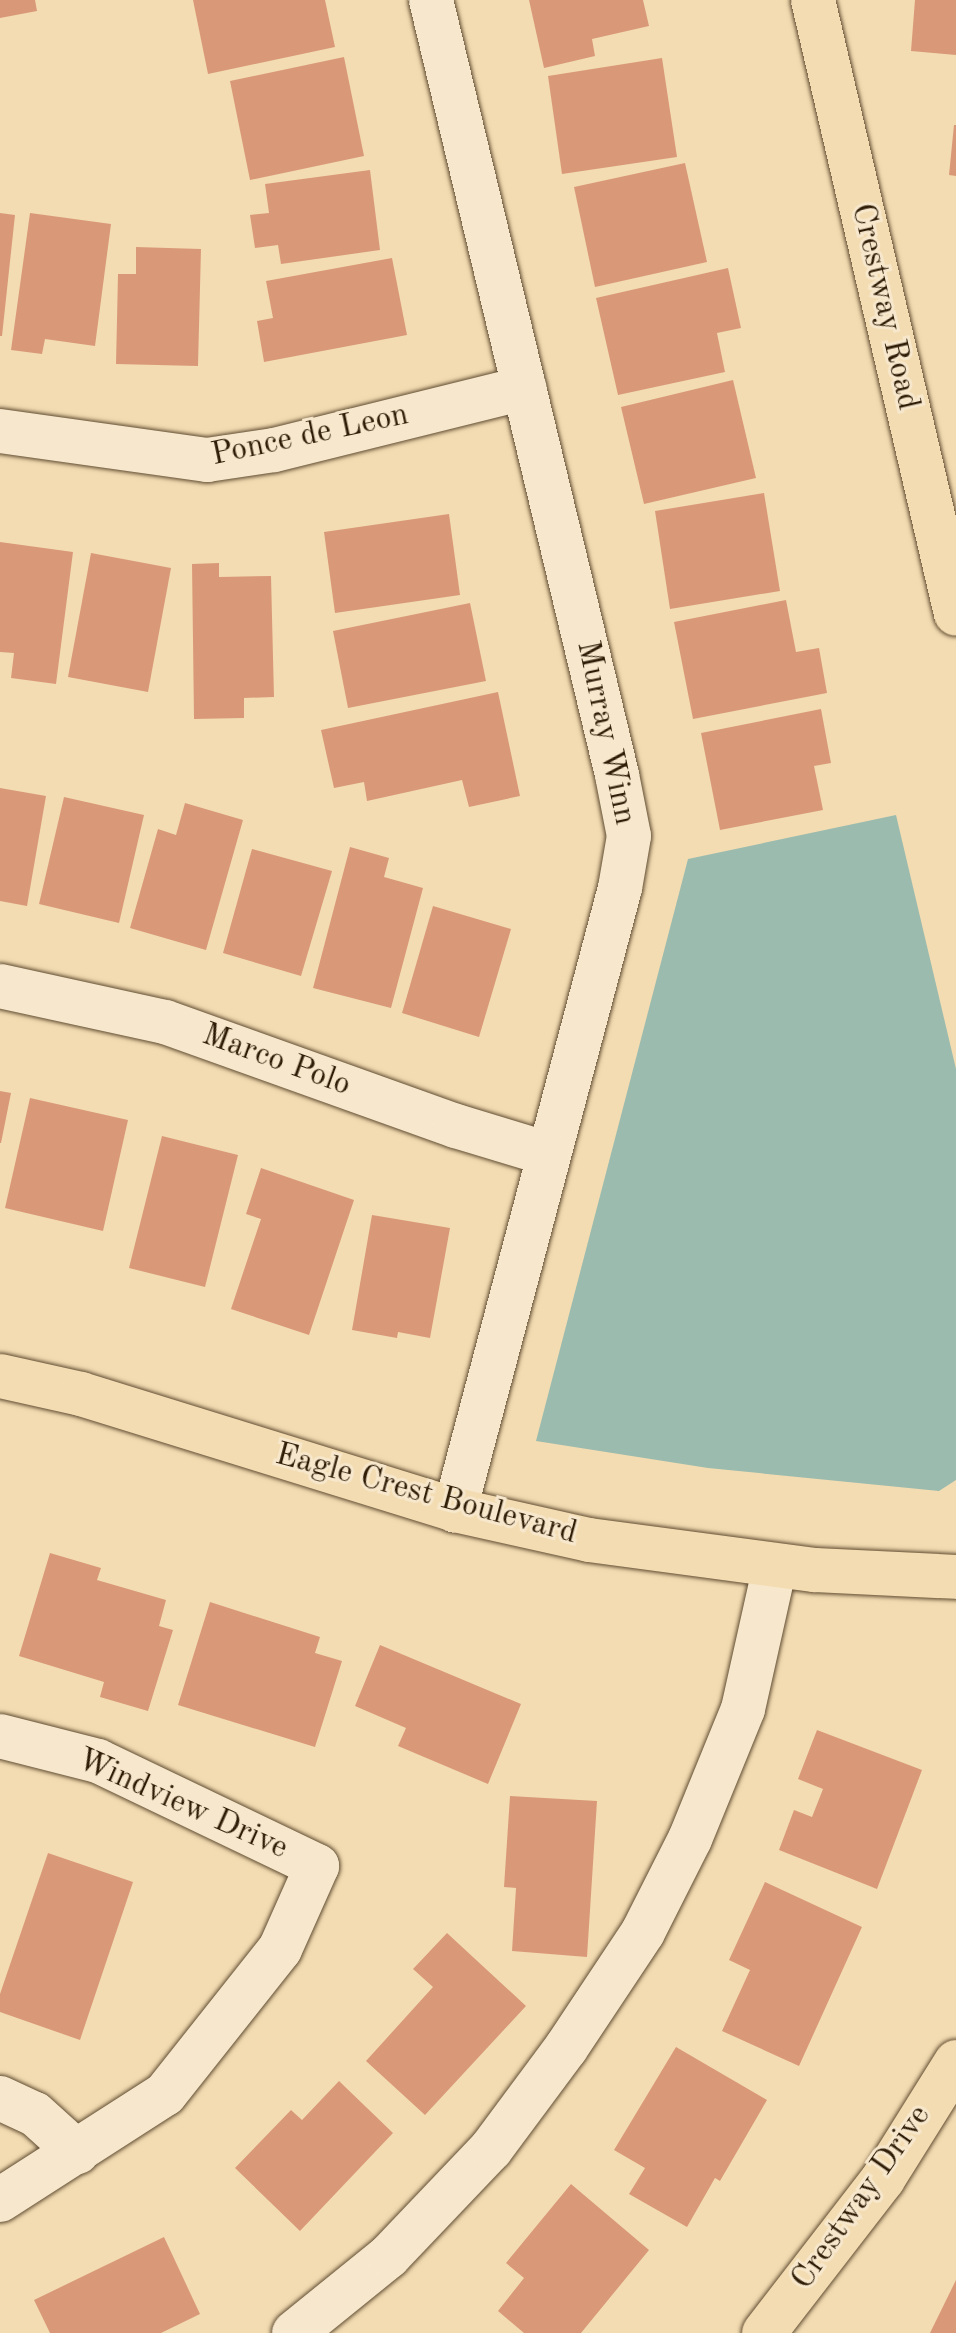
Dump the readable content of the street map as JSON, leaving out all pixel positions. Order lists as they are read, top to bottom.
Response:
{
  "streets": {
    "main road": ["Crestway Road", "Eagle Crest Boulevard", "Crestway Drive"],
    "street": [
      "Ponce de Leon",
      "Murray Winn",
      "Marco Polo",
      "Windview Drive"
    ]
  },
  "crossings": [
    ["Ponce de Leon", "Murray Winn"],
    ["Murray Winn", "Marco Polo"],
    ["Murray Winn", "Eagle Crest Boulevard"]
  ]
}
